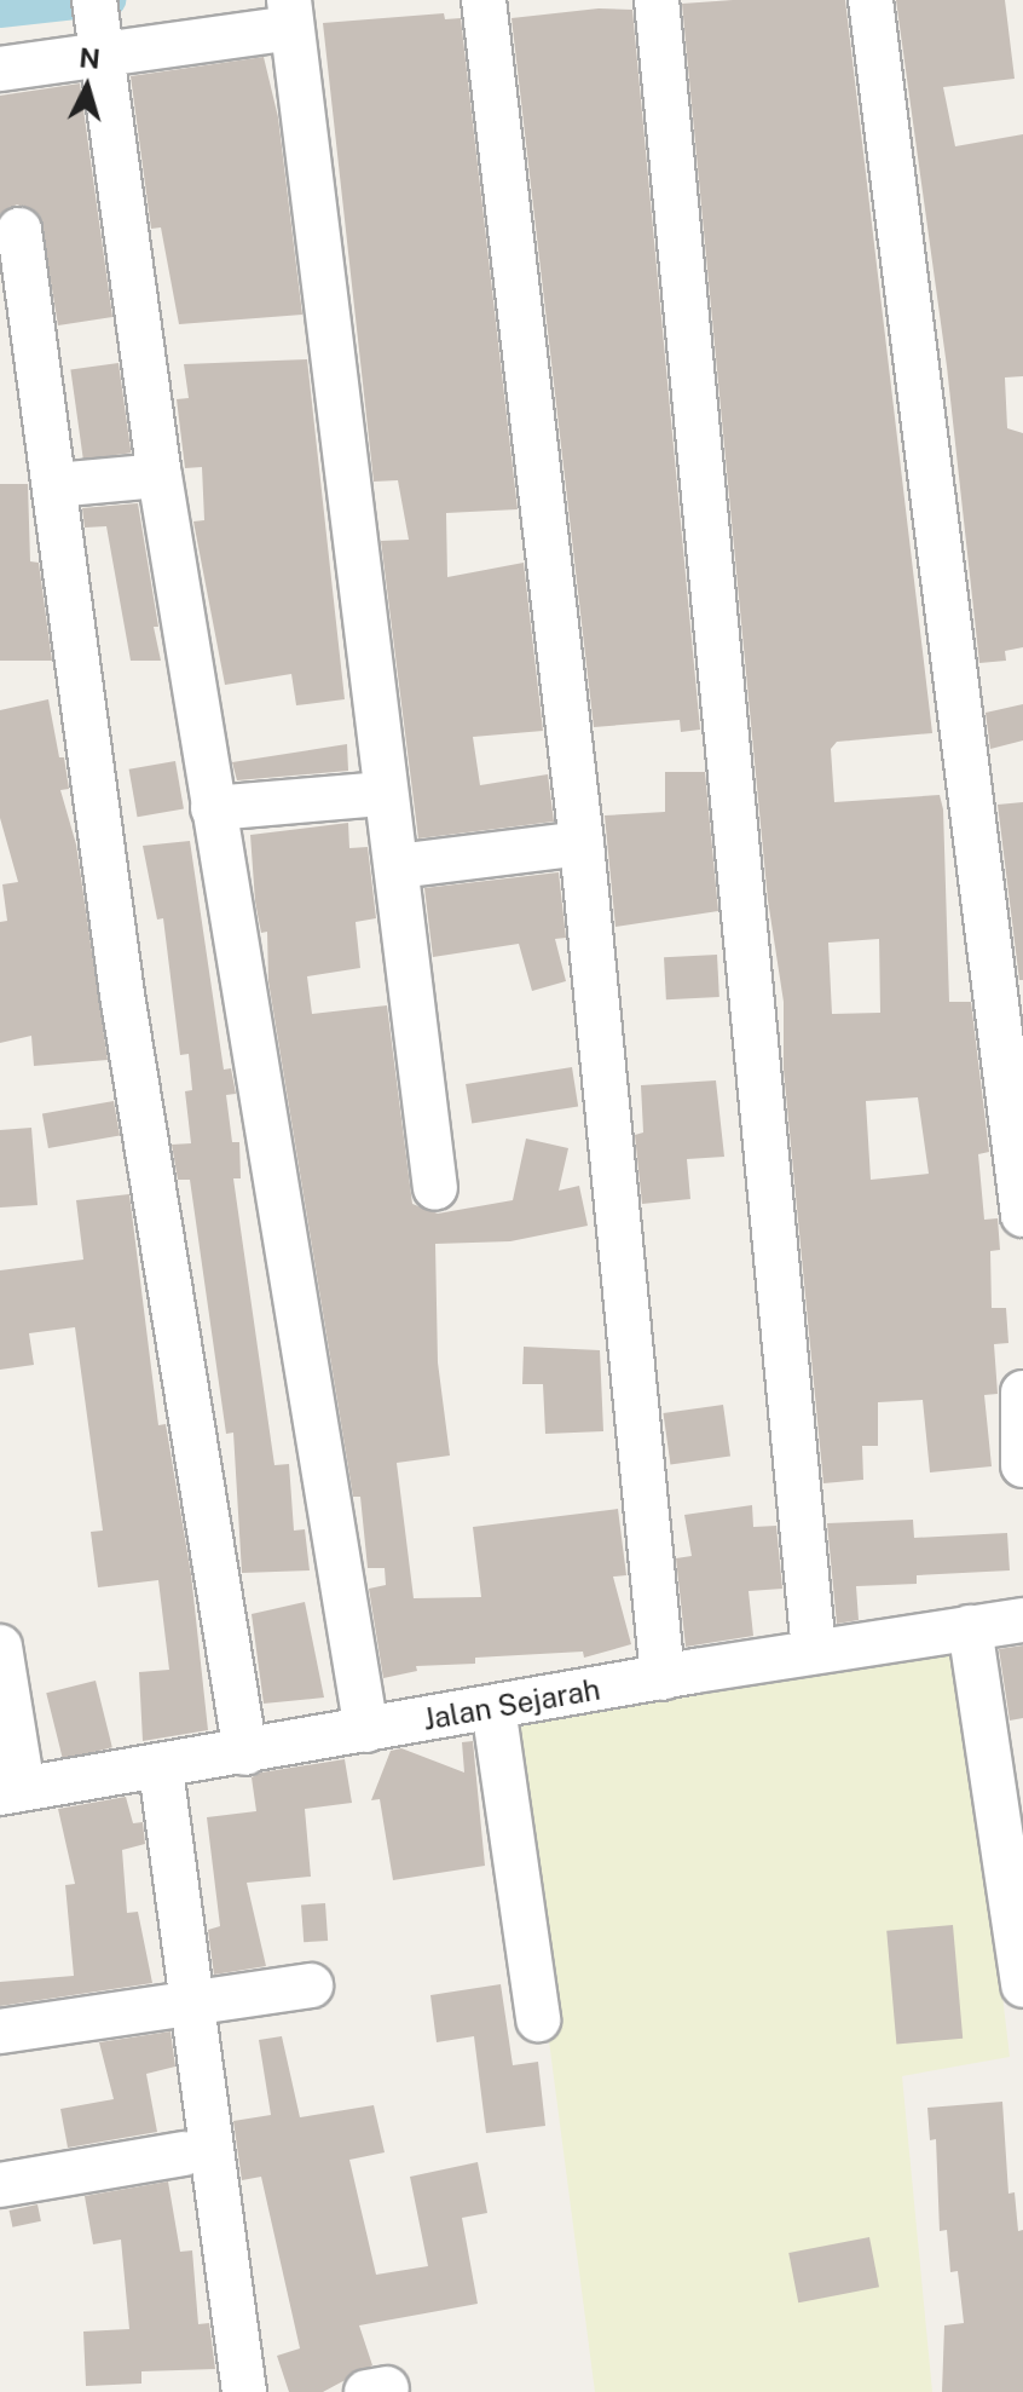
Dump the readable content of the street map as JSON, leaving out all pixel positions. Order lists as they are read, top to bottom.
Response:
{
  "streets": {
    "street": ["Jalan Sejarah"]
  },
  "north": "top"
}
